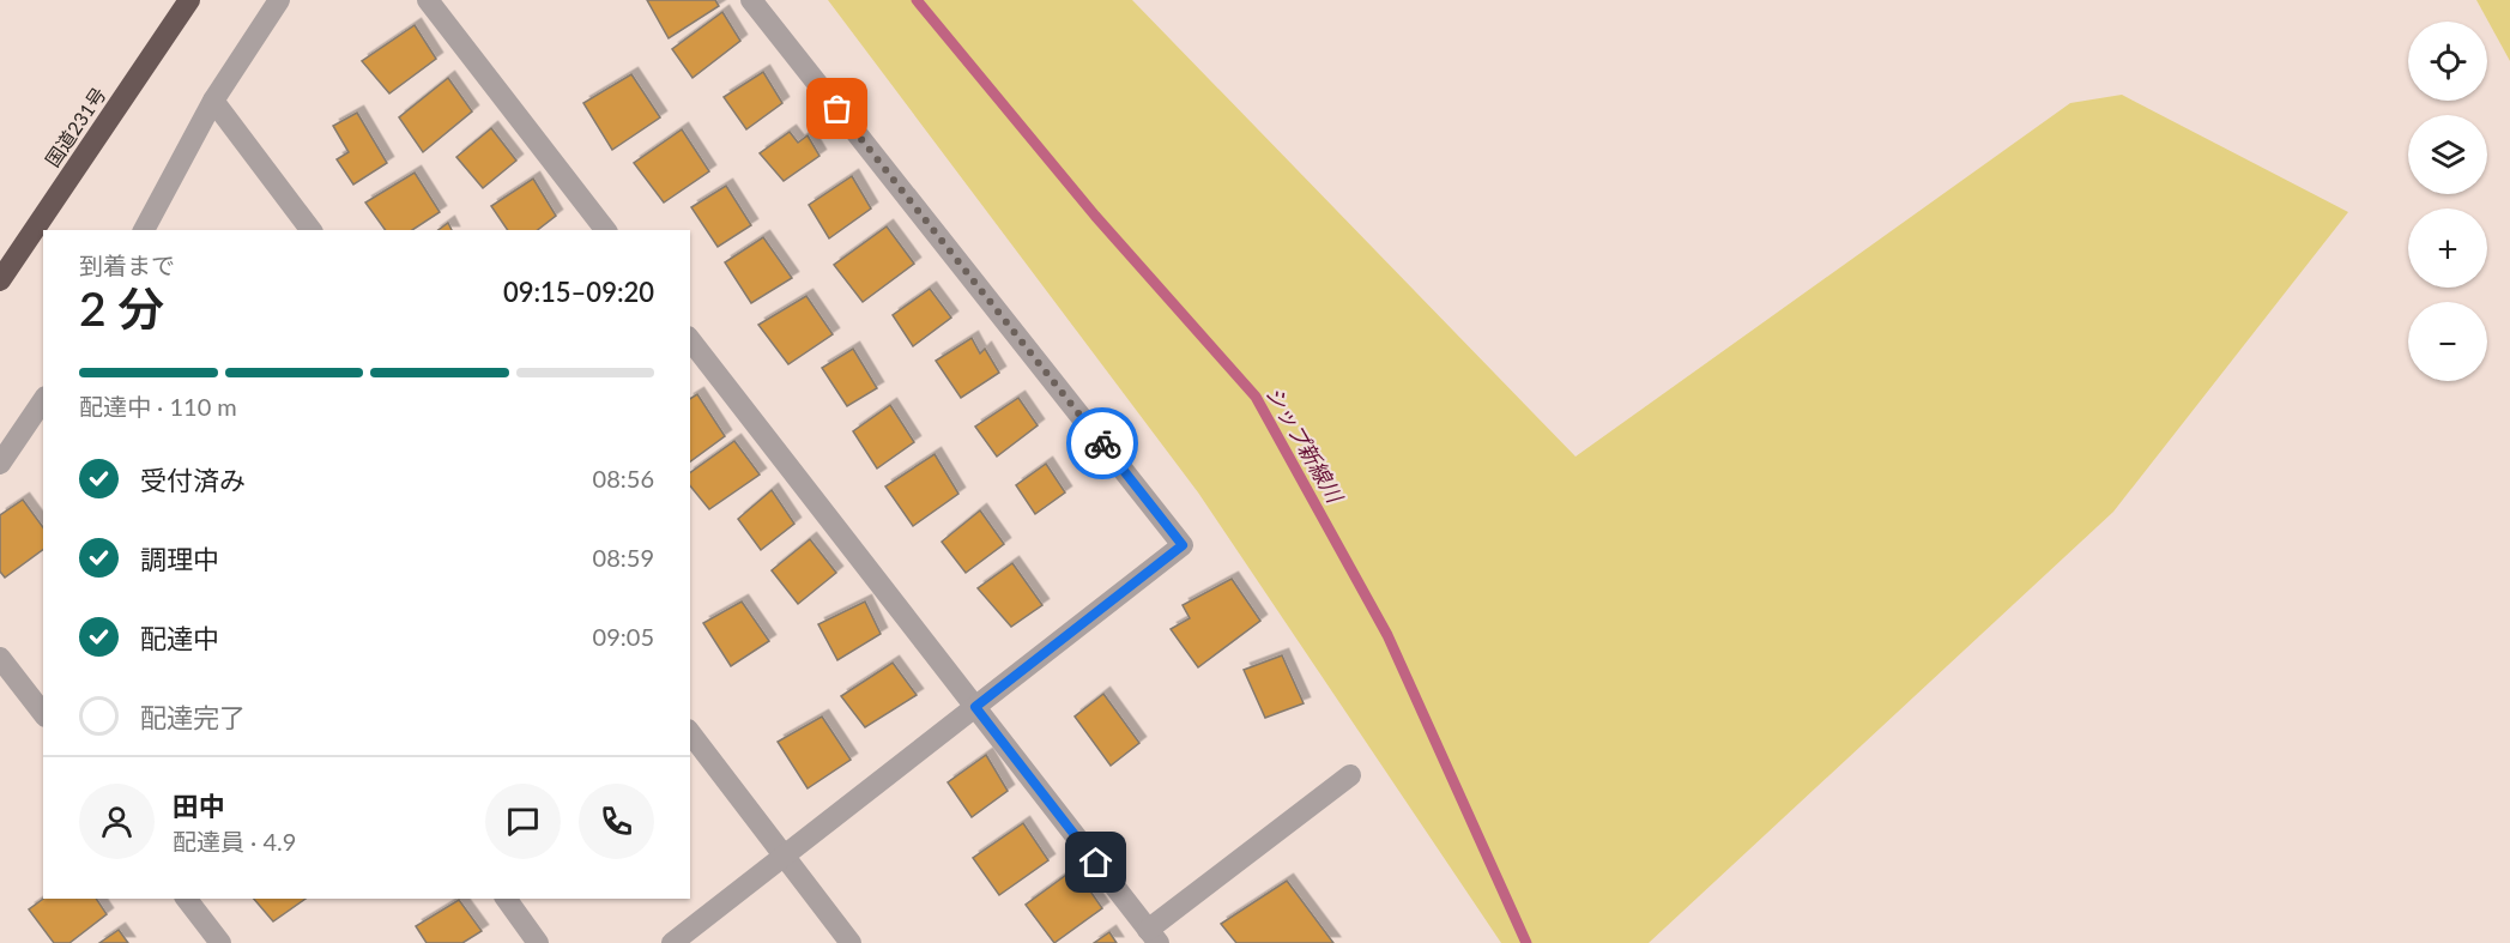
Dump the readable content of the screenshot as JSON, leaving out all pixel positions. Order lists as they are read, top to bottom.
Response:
{
  "streets": {
    "highway": ["国道231号"]
  },
  "water": ["シップ新線川"],
  "page": {
    "map_buttons": ["+", "−"],
    "heading": ["2 分", "到着まで", "09:15–09:20"],
    "panel": ["田中", "配達員 · 4.9"],
    "bar": "配達中 · 110 m",
    "list": [
      ["受付済み", "08:56"],
      ["調理中", "08:59"],
      ["配達中", "09:05"],
      "配達完了"
    ]
  }
}
